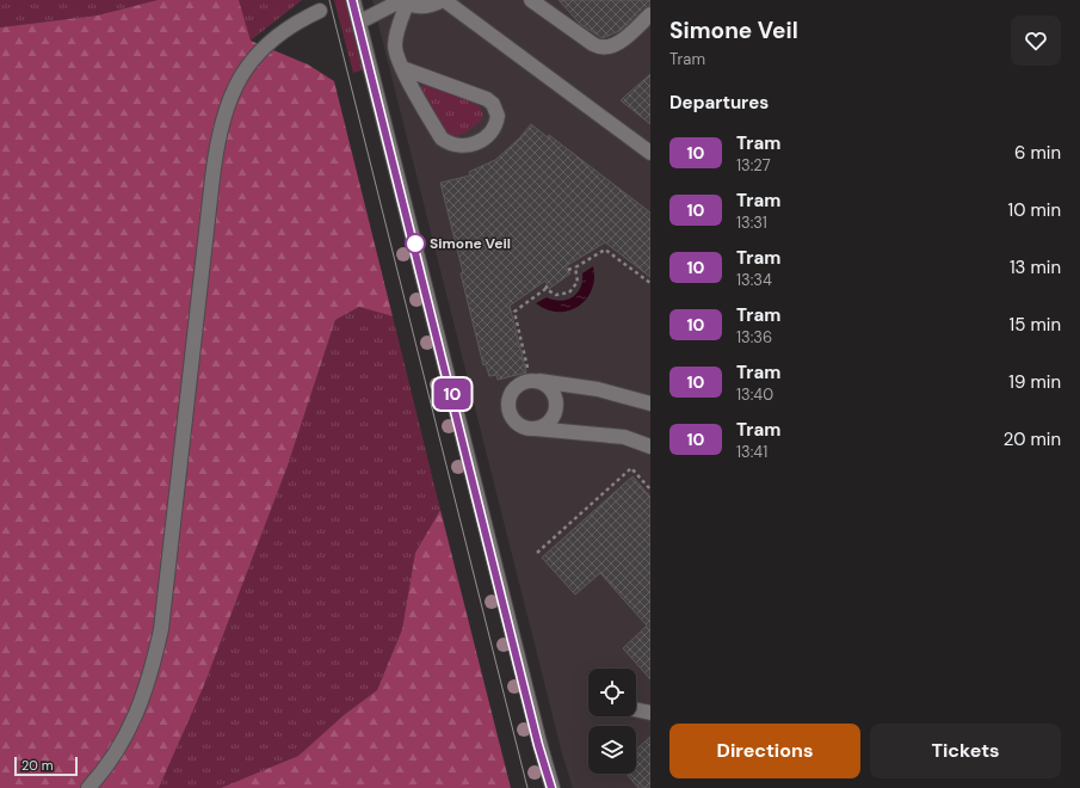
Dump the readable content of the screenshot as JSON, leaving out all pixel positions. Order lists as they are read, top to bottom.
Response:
{
  "places": ["Simone Veil"],
  "lines": ["tram line 10"],
  "scale_bar": "20 m",
  "page": {
    "on_map": "10",
    "heading": [
      ["Simone Veil", "Tram"],
      "Departures"
    ],
    "list": [
      {
        "mark": "10",
        "name": "Tram",
        "note": "13:27",
        "value": "6 min"
      },
      {
        "mark": "10",
        "name": "Tram",
        "note": "13:31",
        "value": "10 min"
      },
      {
        "mark": "10",
        "name": "Tram",
        "note": "13:34",
        "value": "13 min"
      },
      {
        "mark": "10",
        "name": "Tram",
        "note": "13:36",
        "value": "15 min"
      },
      {
        "mark": "10",
        "name": "Tram",
        "note": "13:40",
        "value": "19 min"
      },
      {
        "mark": "10",
        "name": "Tram",
        "note": "13:41",
        "value": "20 min"
      }
    ],
    "buttons": ["Directions", "Tickets"],
    "scale": "20 m"
  }
}
